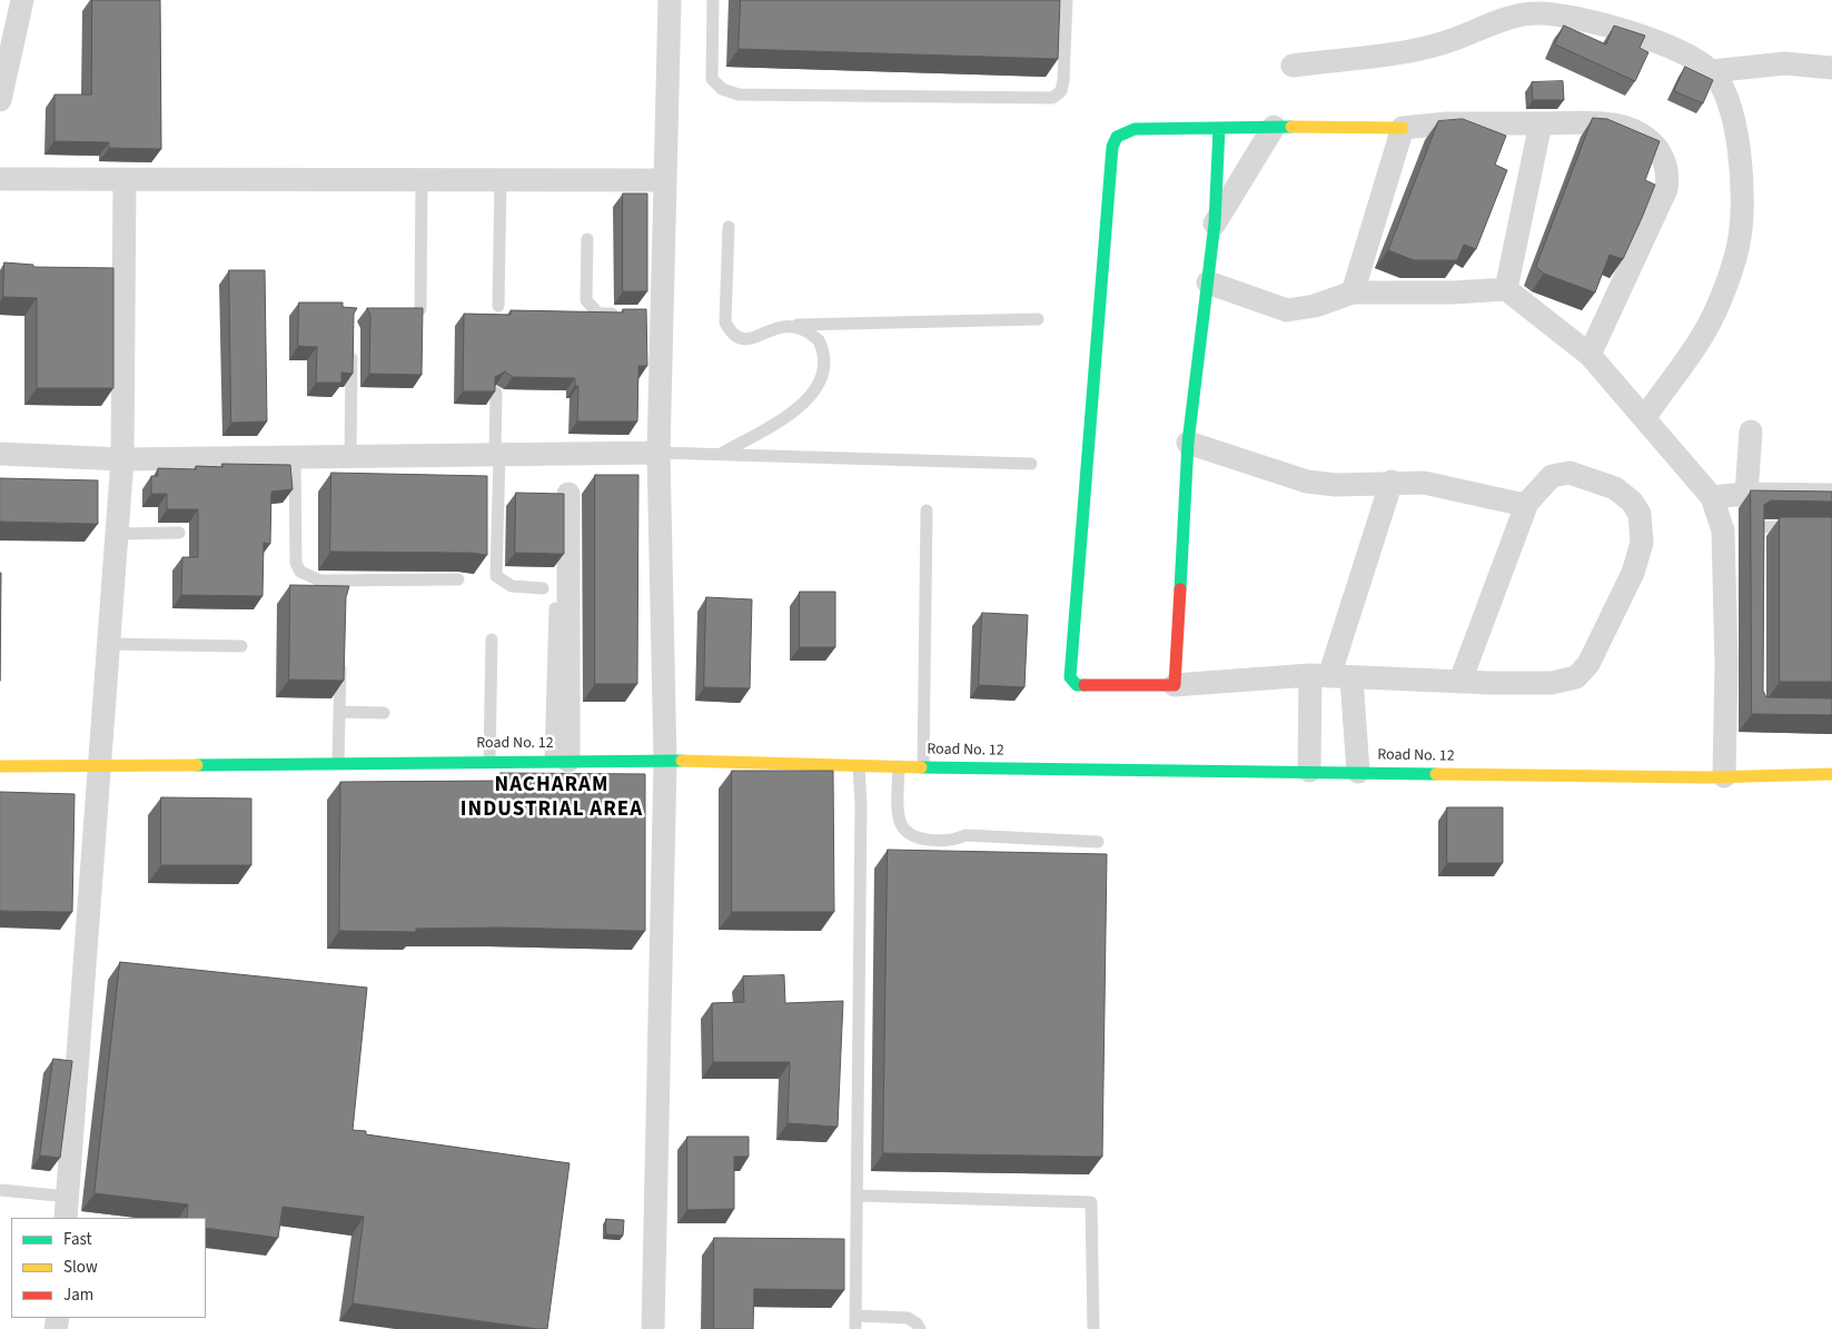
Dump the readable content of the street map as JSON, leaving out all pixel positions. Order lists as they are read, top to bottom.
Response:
{
  "streets": {
    "street": ["Road No. 12"]
  },
  "districts": ["NACHARAM INDUSTRIAL AREA"],
  "legend": ["Fast", "Slow", "Jam"]
}
